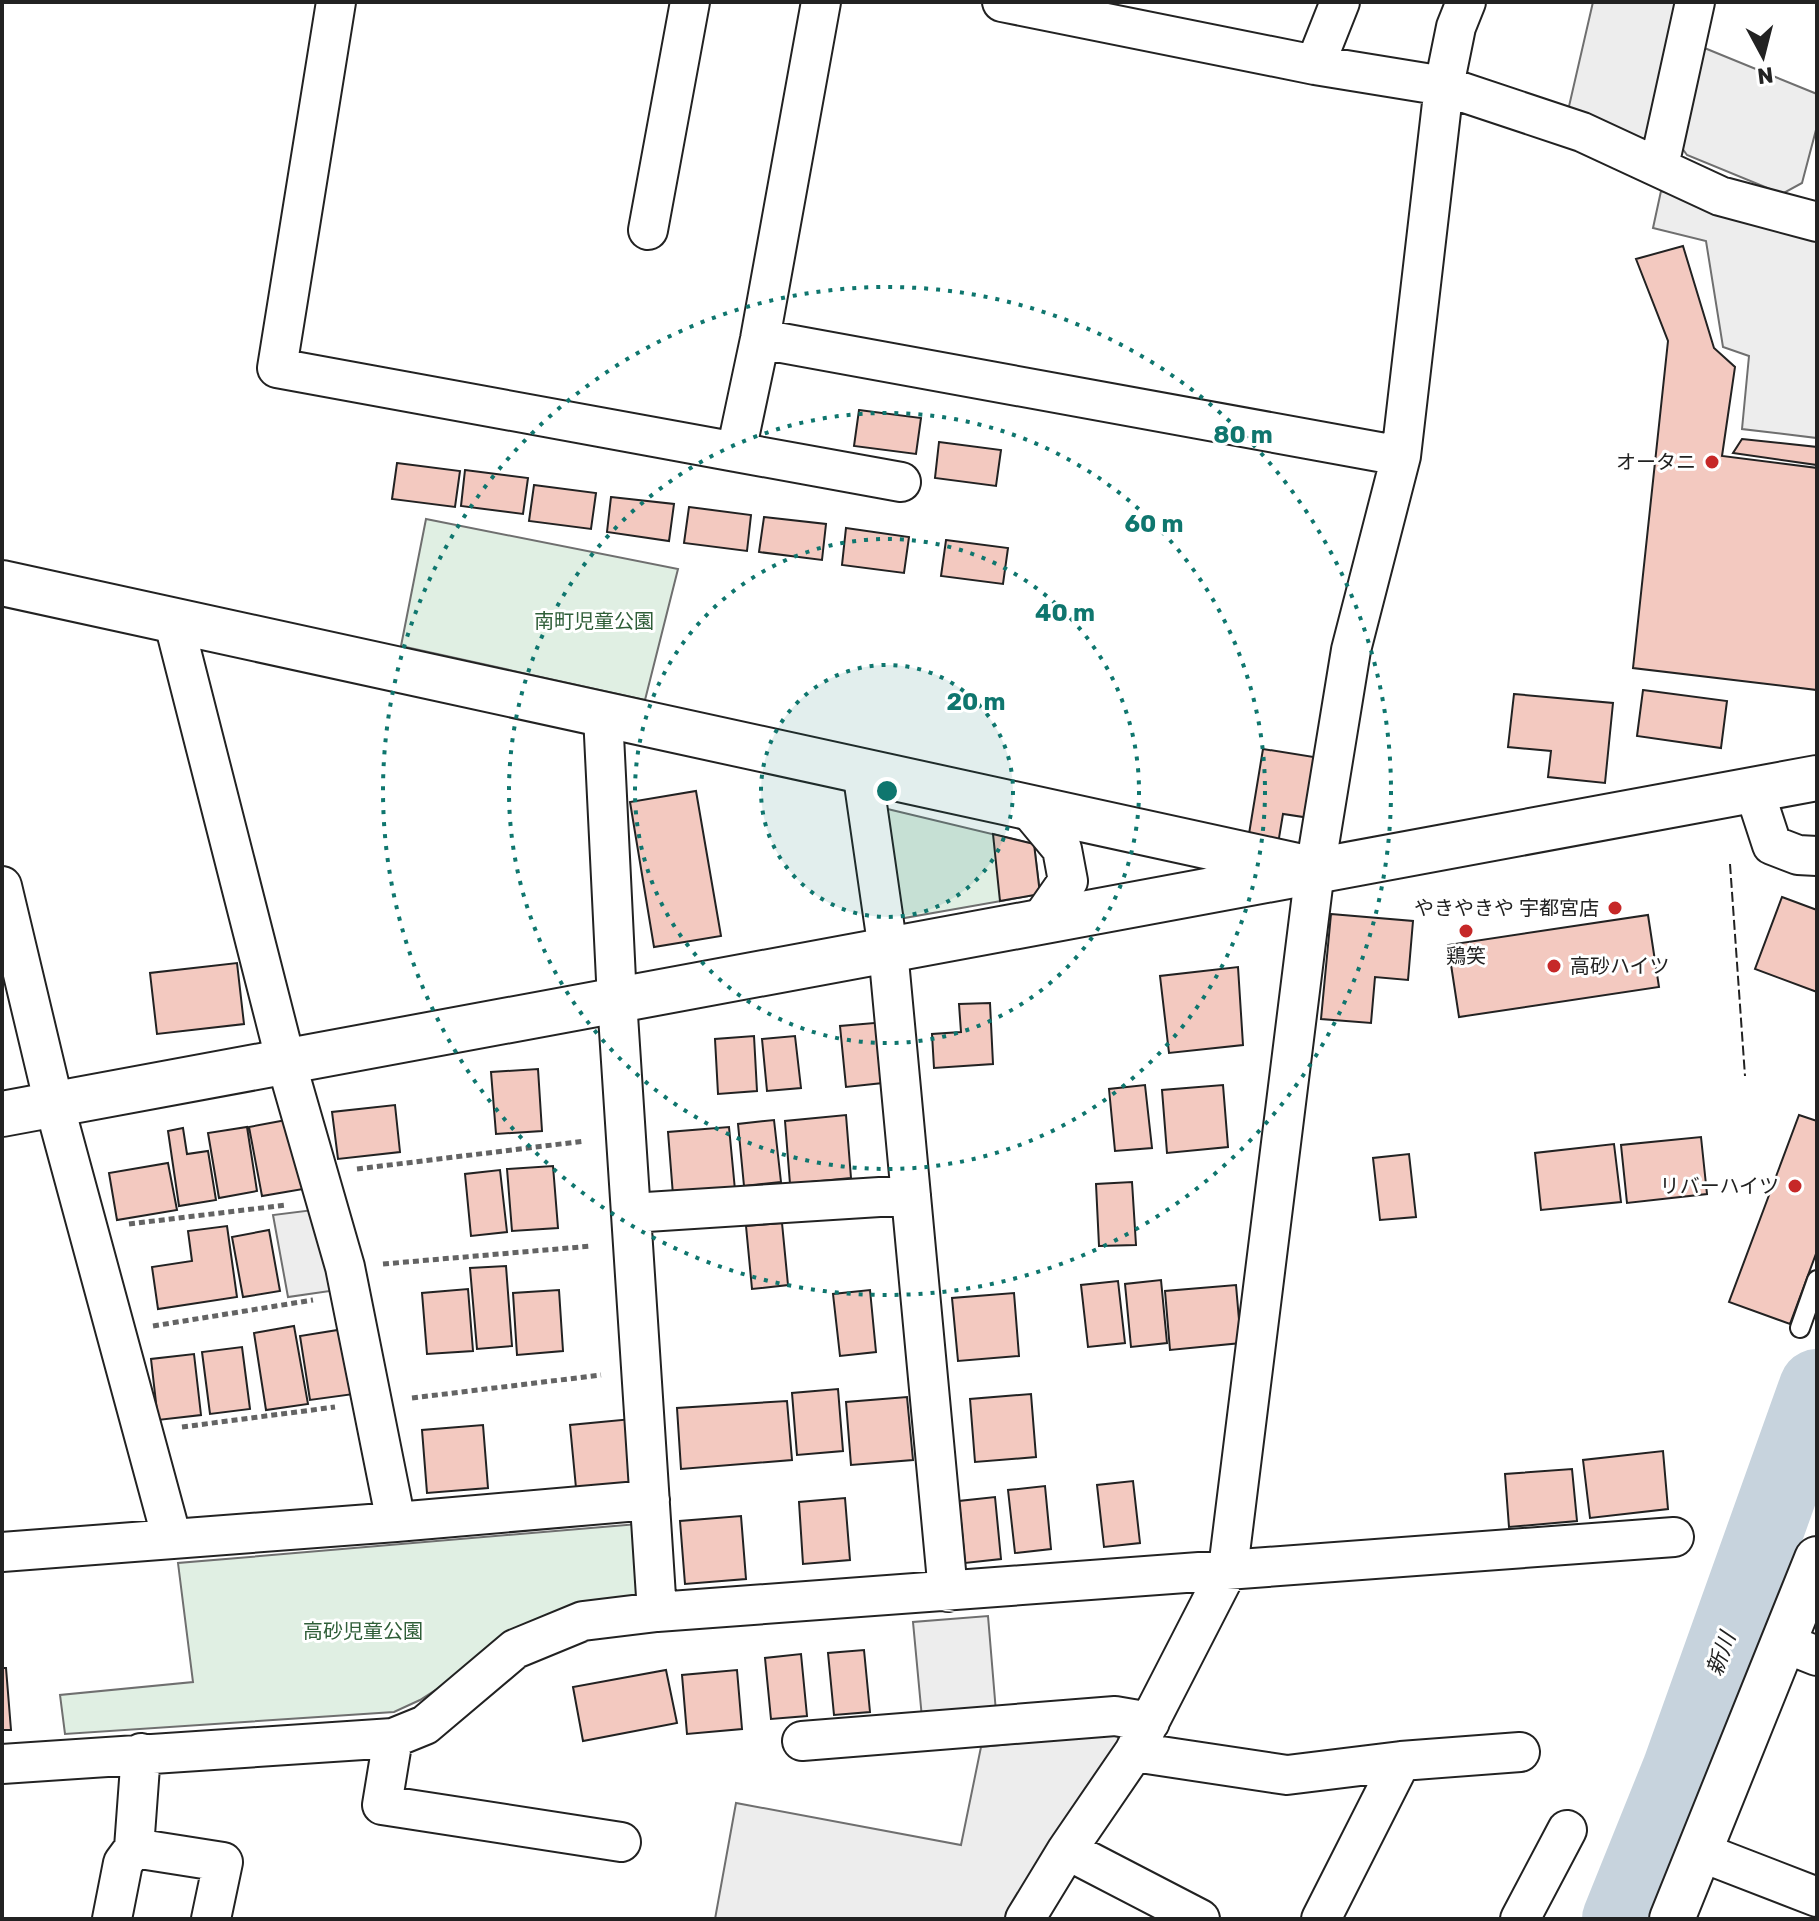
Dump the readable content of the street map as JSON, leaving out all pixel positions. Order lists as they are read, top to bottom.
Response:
{
  "water": ["新川"],
  "parks": ["南町児童公園", "高砂児童公園"],
  "places": [
    "オータニ",
    "やきやきや 宇都宮店",
    "鶏笑",
    "高砂ハイツ",
    "リバーハイツ"
  ],
  "north": "bottom",
  "rings": [
    "80 m",
    "60 m",
    "40 m",
    "20 m"
  ]
}
